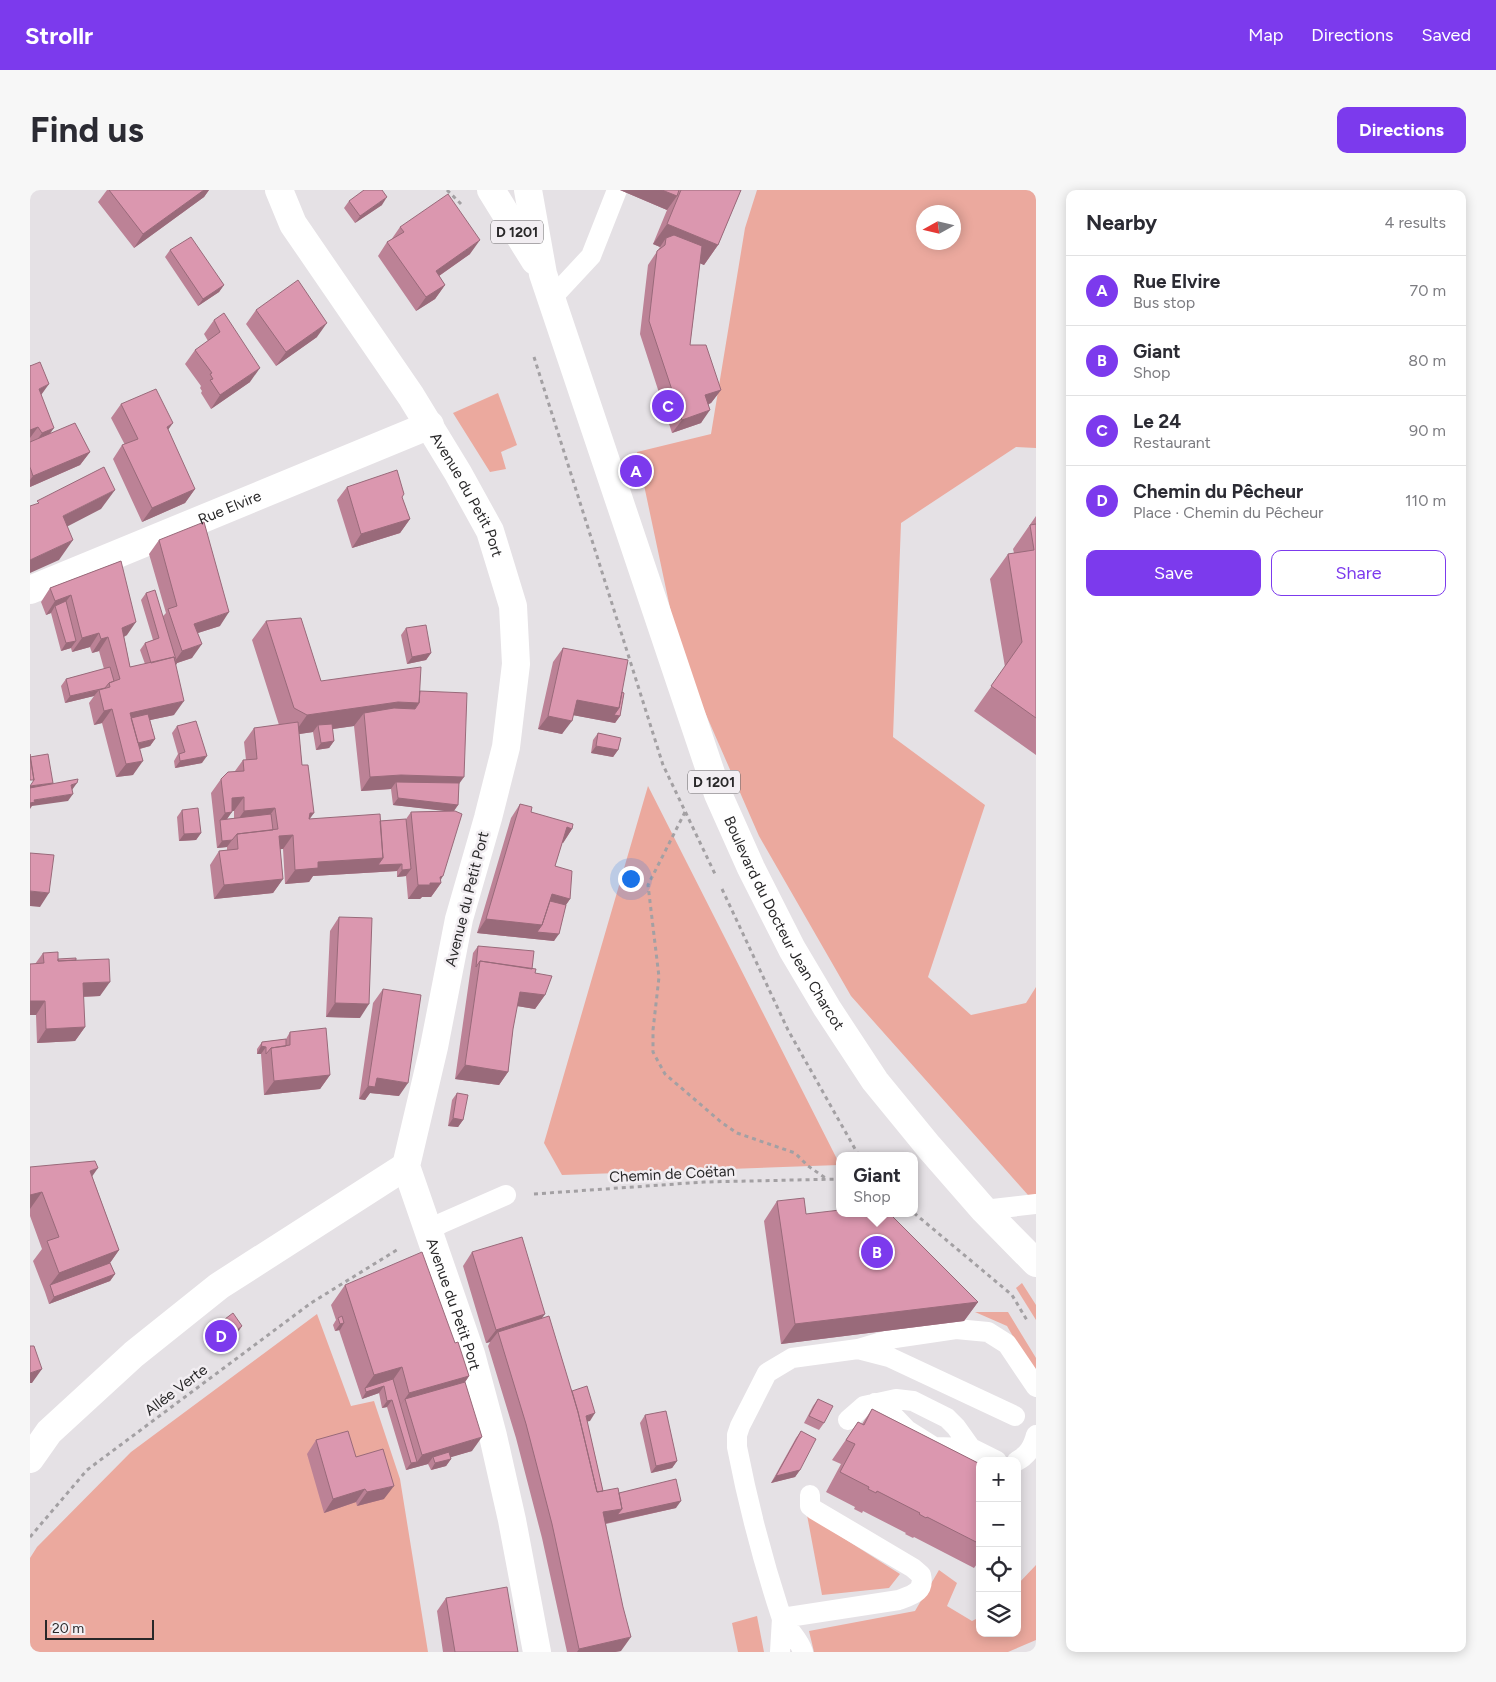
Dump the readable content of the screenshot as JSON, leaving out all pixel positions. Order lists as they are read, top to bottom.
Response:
{
  "streets": {
    "street": [
      "D 1201",
      "Avenue du Petit Port",
      "Rue Elvire",
      "Boulevard du Docteur Jean Charcot"
    ],
    "path": ["Chemin de Coëtan", "Allée Verte"]
  },
  "crossings": [
    ["Avenue du Petit Port", "Rue Elvire"],
    ["Avenue du Petit Port", "Allée Verte"]
  ],
  "scale_bar": "20 m",
  "north": "left",
  "page": {
    "header": "Strollr",
    "nav": ["Map", "Directions", "Saved"],
    "buttons": [
      "Directions",
      ["Save", "Share"]
    ],
    "title": "Find us",
    "heading": ["Nearby", "4 results"],
    "list": [
      {
        "mark": "A",
        "name": "Rue Elvire",
        "note": "Bus stop",
        "value": "70 m"
      },
      {
        "mark": "B",
        "name": "Giant",
        "note": "Shop",
        "value": "80 m"
      },
      {
        "mark": "C",
        "name": "Le 24",
        "note": "Restaurant",
        "value": "90 m"
      },
      {
        "mark": "D",
        "name": "Chemin du Pêcheur",
        "note": "Place · Chemin du Pêcheur",
        "value": "110 m"
      }
    ],
    "pins": [
      "C",
      "A",
      "B",
      "D"
    ],
    "popup": ["Giant", "Shop"],
    "map_buttons": ["+", "−"],
    "scale": "20 m"
  }
}
